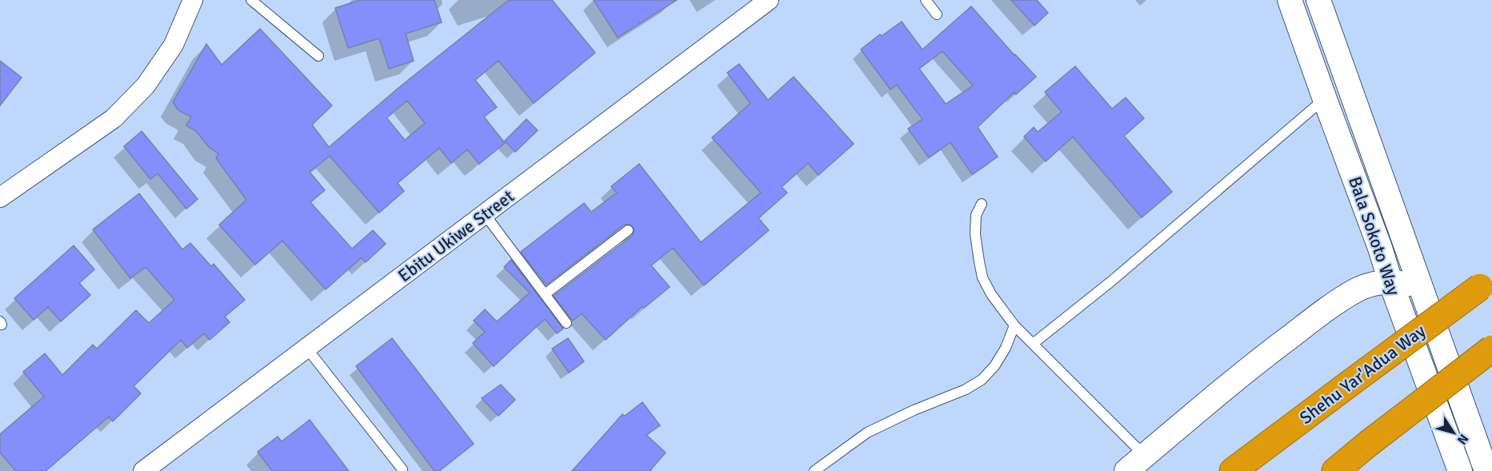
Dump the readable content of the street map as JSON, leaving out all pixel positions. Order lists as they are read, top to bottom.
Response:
{
  "streets": {
    "highway": ["Shehu Yar'Adua Way"],
    "street": ["Ebitu Ukiwe Street", "Bala Sokoto Way"]
  },
  "north": "bottom right"
}
